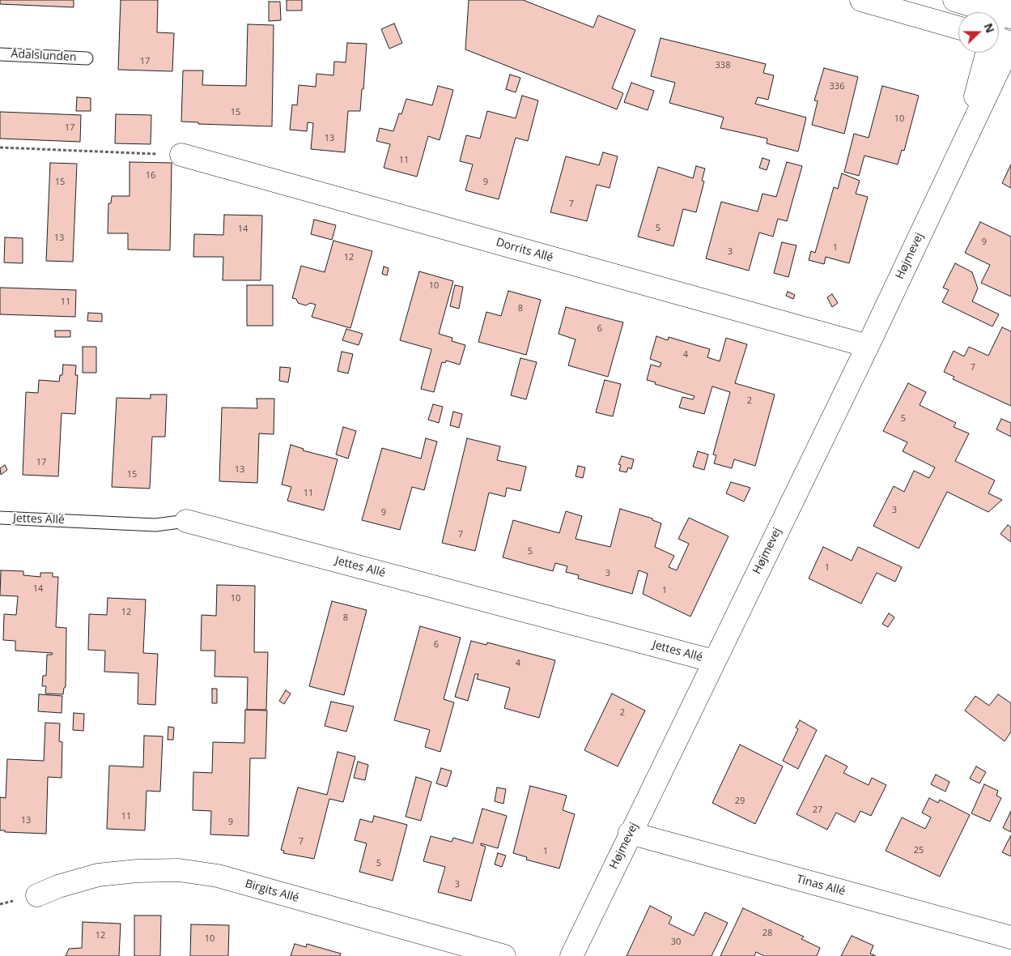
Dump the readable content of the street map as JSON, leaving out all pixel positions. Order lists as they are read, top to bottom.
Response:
{
  "streets": {
    "street": [
      "Dorrits Allé",
      "Højmevej",
      "Jettes Allé",
      "Tinas Allé",
      "Birgits Allé"
    ],
    "lane": ["Ådalslunden"]
  },
  "crossings": [
    ["Dorrits Allé", "Højmevej"],
    ["Højmevej", "Jettes Allé"],
    ["Højmevej", "Tinas Allé"]
  ],
  "house_numbers": [
    "17",
    "338",
    "336",
    "15",
    "10",
    "17",
    "13",
    "11",
    "16",
    "15",
    "9",
    "7",
    "5",
    "14",
    "13",
    "9",
    "1",
    "3",
    "12",
    "10",
    "11",
    "8",
    "6",
    "4",
    "7",
    "2",
    "5",
    "17",
    "13",
    "15",
    "11",
    "3",
    "9",
    "7",
    "5",
    "1",
    "3",
    "14",
    "1",
    "10",
    "12",
    "8",
    "6",
    "4",
    "2",
    "29",
    "27",
    "11",
    "13",
    "9",
    "7",
    "25",
    "1",
    "5",
    "3",
    "28",
    "12",
    "10",
    "30"
  ],
  "north": "right"
}
